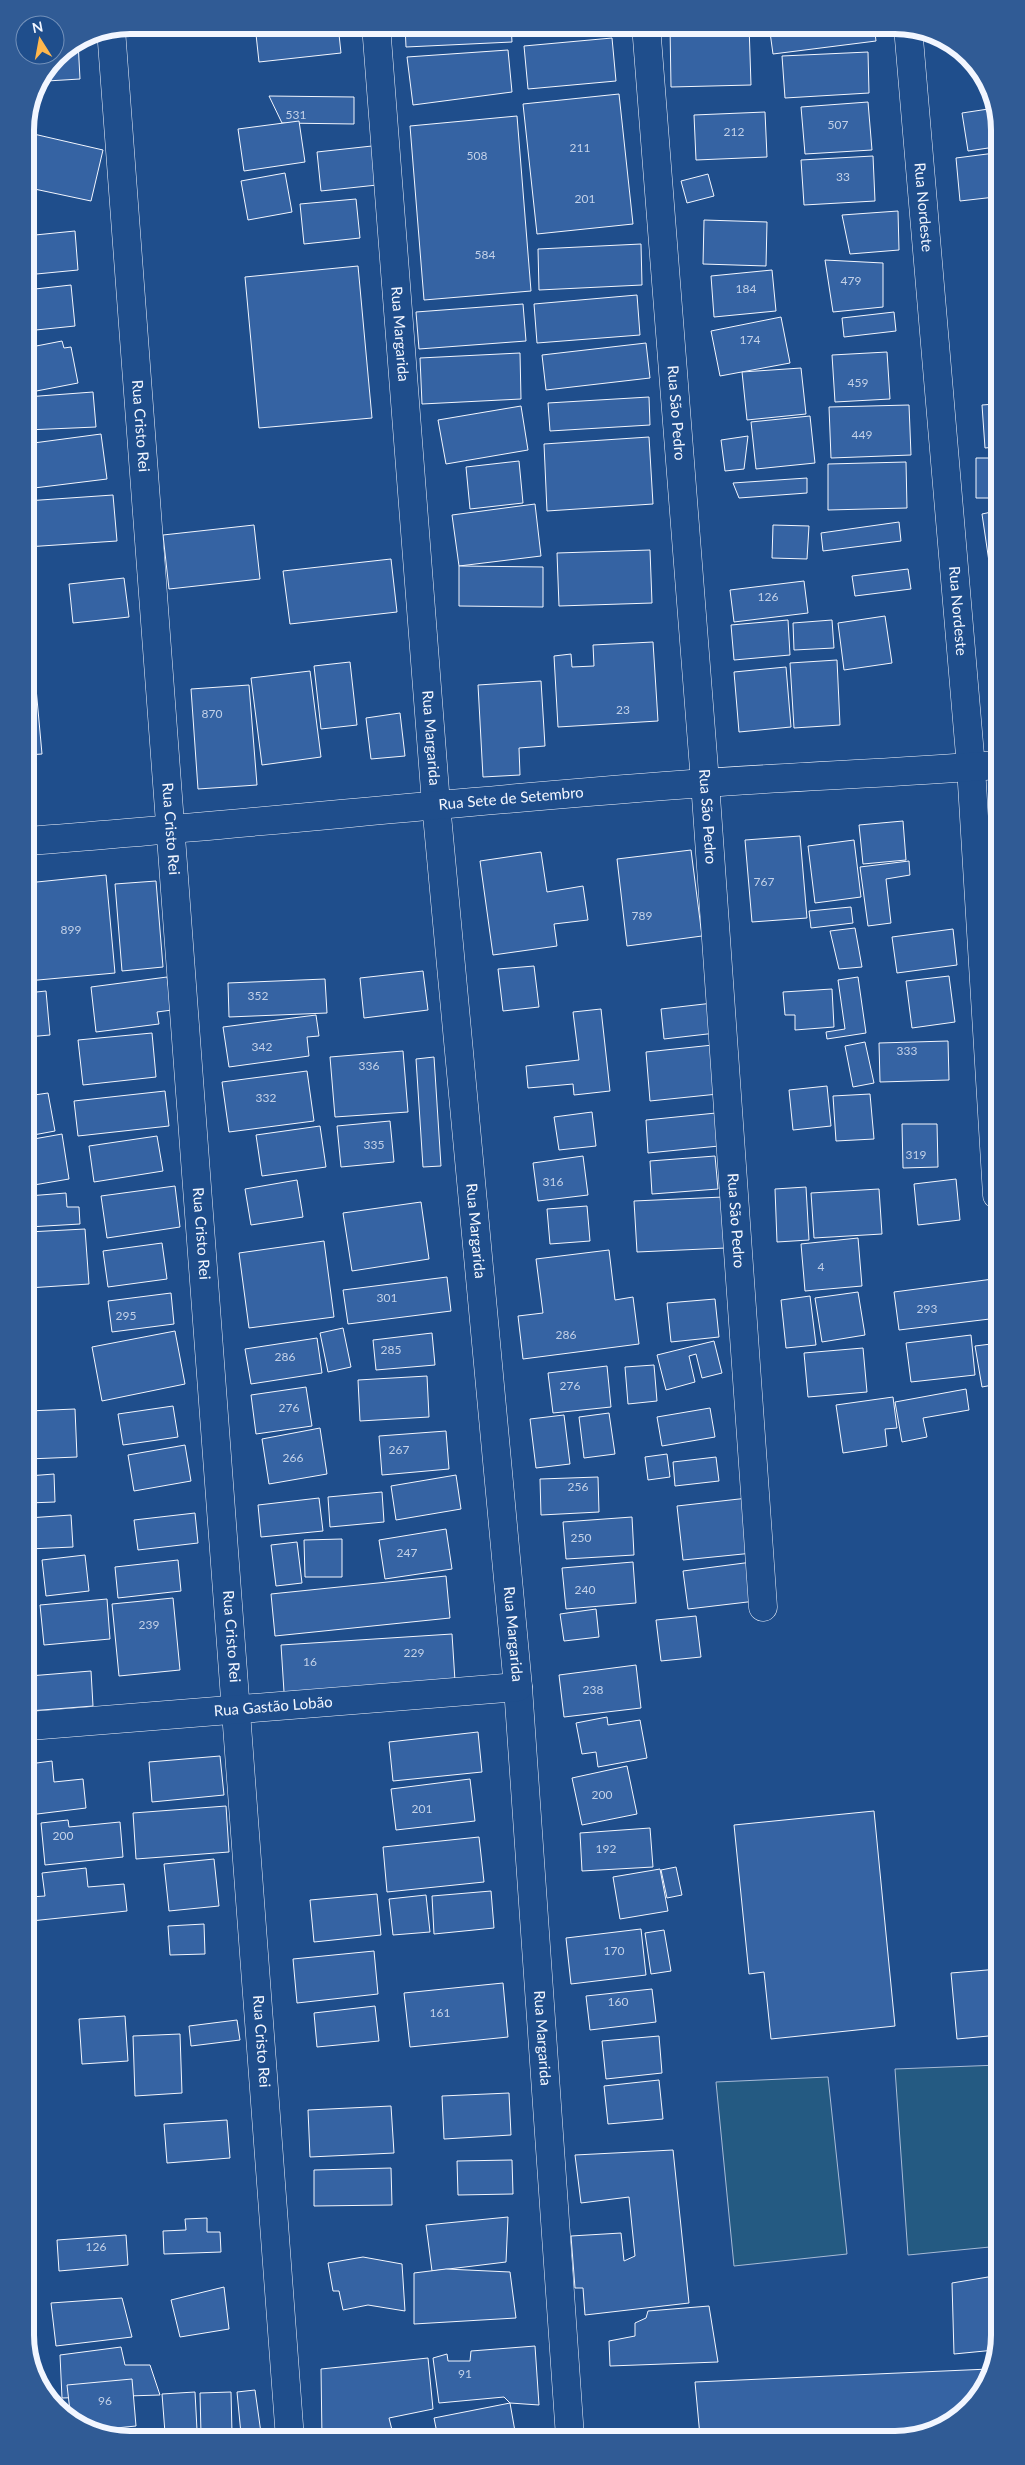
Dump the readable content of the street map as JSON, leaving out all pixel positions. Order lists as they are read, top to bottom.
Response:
{
  "streets": {
    "street": [
      "Rua Nordeste",
      "Rua Margarida",
      "Rua São Pedro",
      "Rua Cristo Rei",
      "Rua Sete de Setembro",
      "Rua Gastão Lobão"
    ]
  },
  "crossings": [
    ["Rua Nordeste", "Rua Sete de Setembro"],
    ["Rua Margarida", "Rua Sete de Setembro"],
    ["Rua Margarida", "Rua Gastão Lobão"],
    ["Rua São Pedro", "Rua Sete de Setembro"],
    ["Rua Cristo Rei", "Rua Sete de Setembro"],
    ["Rua Cristo Rei", "Rua Gastão Lobão"]
  ],
  "house_numbers": [
    "531",
    "507",
    "212",
    "211",
    "508",
    "33",
    "201",
    "584",
    "479",
    "184",
    "174",
    "459",
    "449",
    "126",
    "23",
    "870",
    "767",
    "789",
    "899",
    "352",
    "342",
    "333",
    "336",
    "332",
    "335",
    "319",
    "316",
    "4",
    "301",
    "293",
    "295",
    "286",
    "285",
    "286",
    "276",
    "276",
    "267",
    "266",
    "256",
    "250",
    "247",
    "240",
    "239",
    "229",
    "16",
    "238",
    "200",
    "201",
    "200",
    "192",
    "170",
    "160",
    "161",
    "126",
    "91",
    "96"
  ],
  "north": "top"
}
